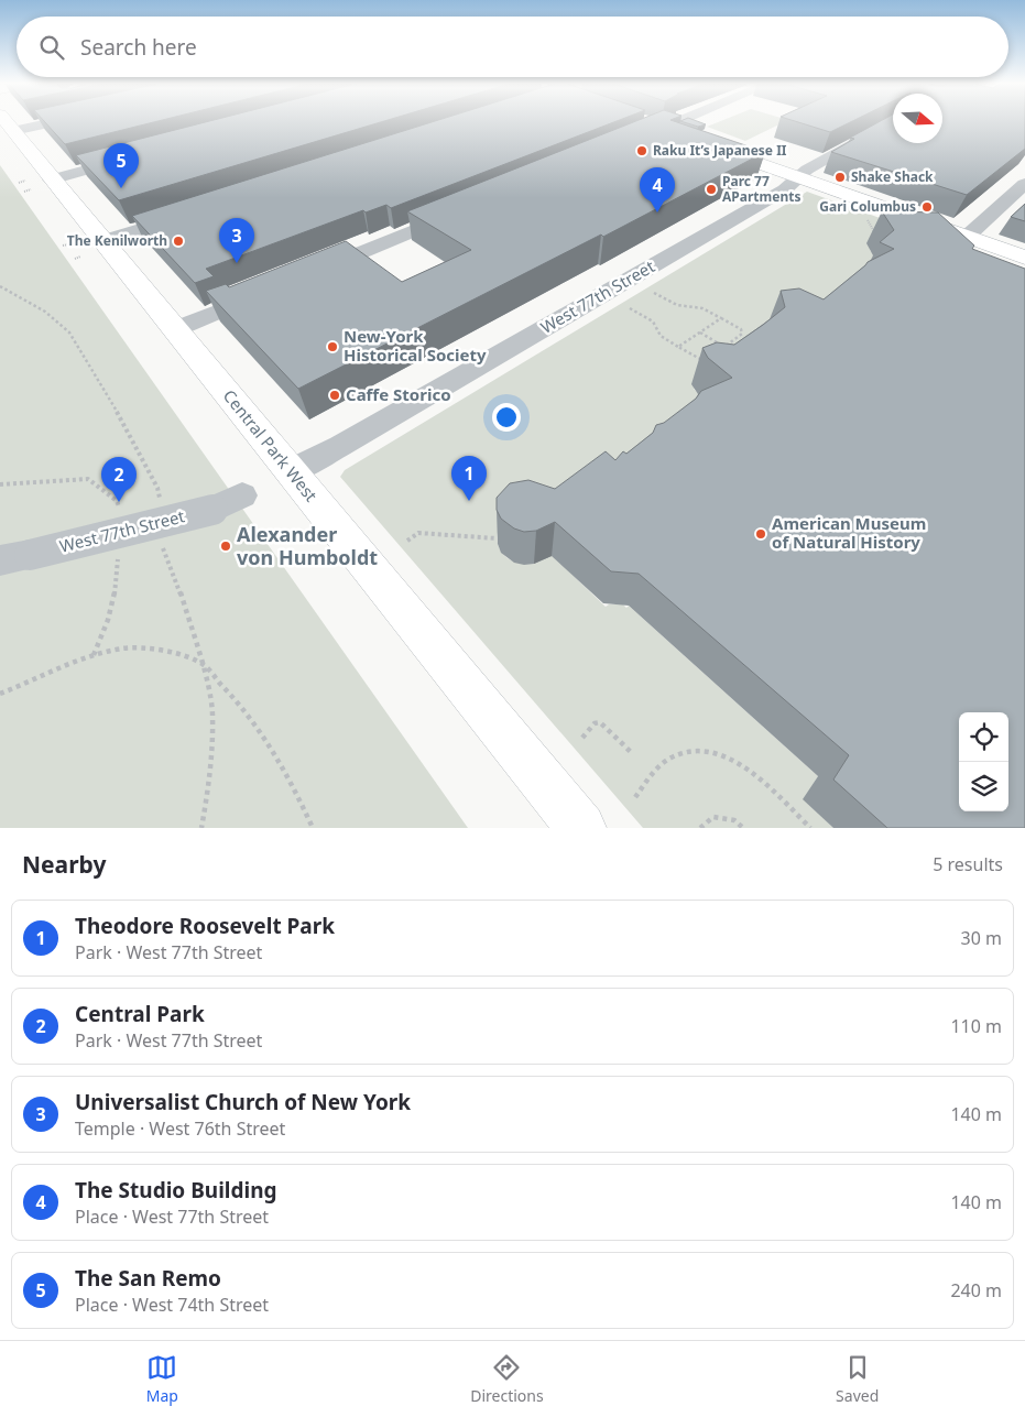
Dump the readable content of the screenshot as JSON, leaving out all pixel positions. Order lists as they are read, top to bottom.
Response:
{
  "streets": {
    "main road": ["Central Park West"],
    "street": ["West 77th Street"]
  },
  "crossings": [
    ["West 77th Street", "Central Park West"]
  ],
  "places": [
    "Raku It’s Japanese II",
    "Shake Shack",
    "Parc 77 APartments",
    "Gari Columbus",
    "The Kenilworth",
    "New-York Historical Society",
    "Caffe Storico",
    "American Museum of Natural History",
    "Alexander von Humboldt"
  ],
  "north": "right",
  "page": {
    "search": "Search here",
    "pins": [
      "5",
      "4",
      "3",
      "1",
      "2"
    ],
    "heading": ["Nearby", "5 results"],
    "list": [
      {
        "mark": "1",
        "name": "Theodore Roosevelt Park",
        "note": "Park · West 77th Street",
        "value": "30 m"
      },
      {
        "mark": "2",
        "name": "Central Park",
        "note": "Park · West 77th Street",
        "value": "110 m"
      },
      {
        "mark": "3",
        "name": "Universalist Church of New York",
        "note": "Temple · West 76th Street",
        "value": "140 m"
      },
      {
        "mark": "4",
        "name": "The Studio Building",
        "note": "Place · West 77th Street",
        "value": "140 m"
      },
      {
        "mark": "5",
        "name": "The San Remo",
        "note": "Place · West 74th Street",
        "value": "240 m"
      }
    ],
    "nav": ["Map", "Directions", "Saved"]
  }
}
